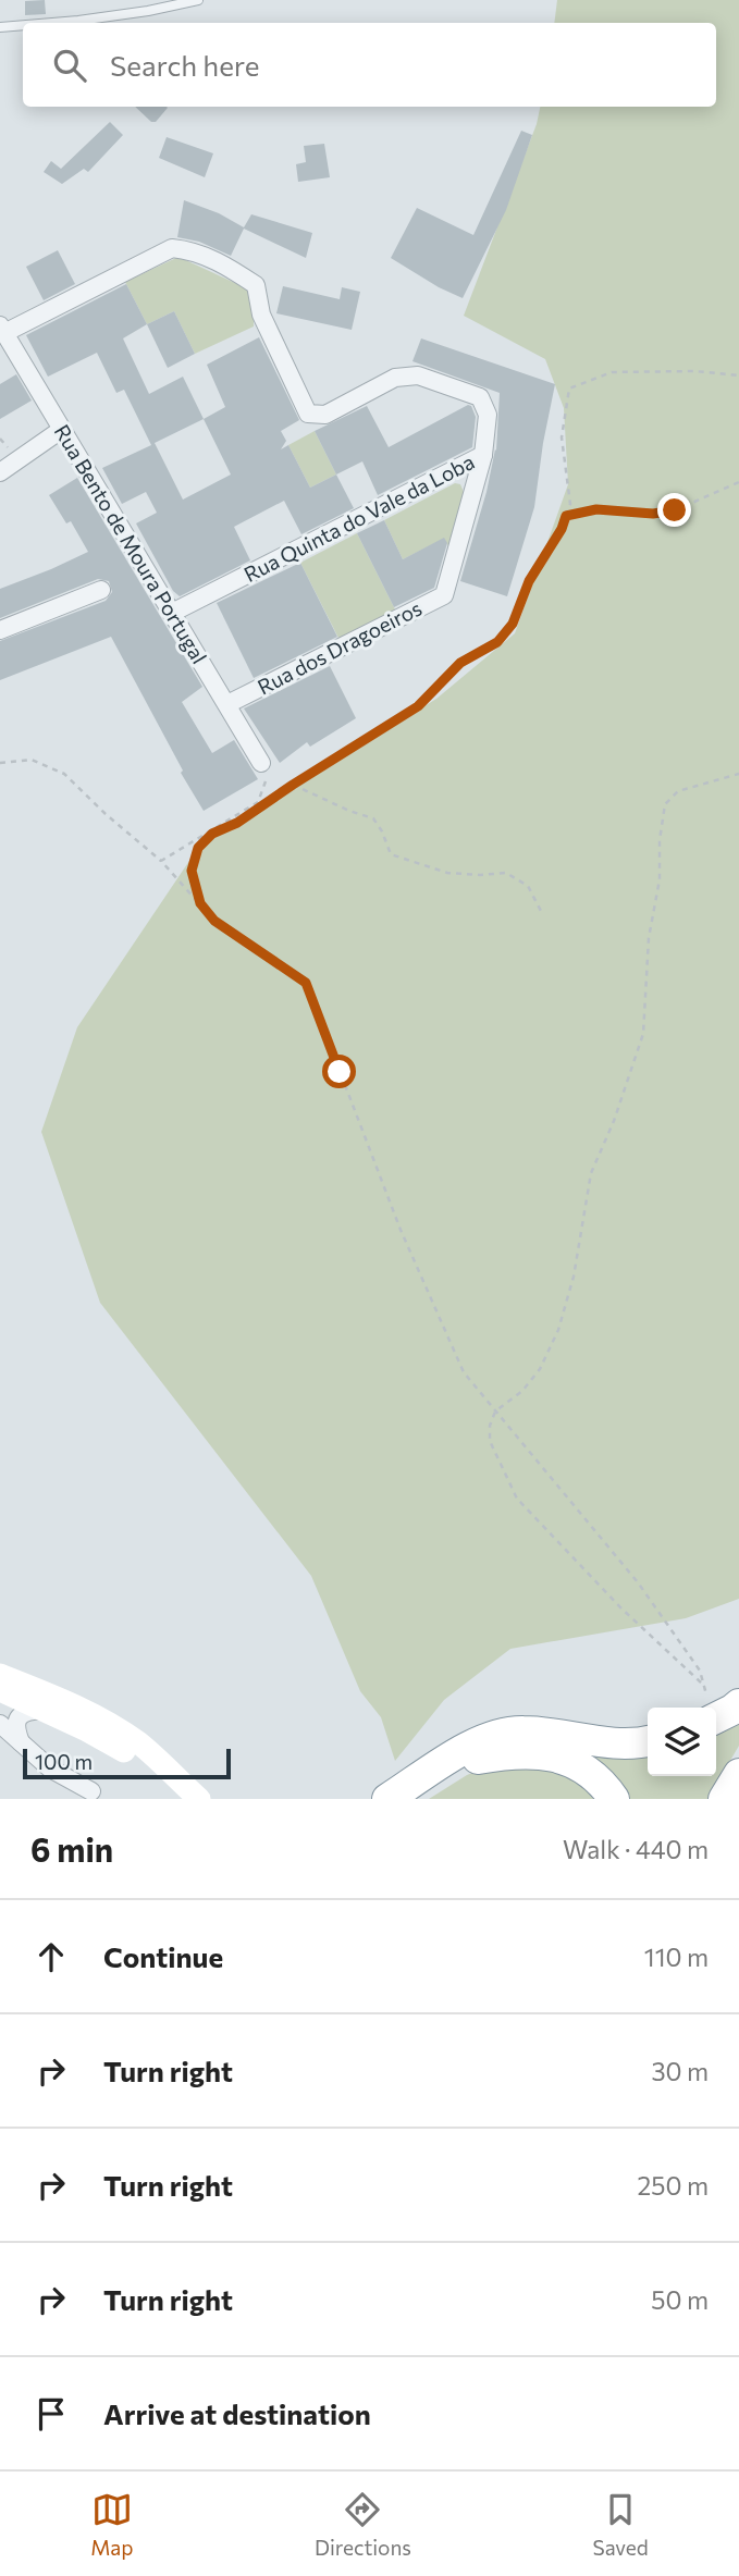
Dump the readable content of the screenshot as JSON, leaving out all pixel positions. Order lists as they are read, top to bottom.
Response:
{
  "streets": {
    "street": ["Rua Quinta do Vale da Loba", "Rua Bento de Moura Portugal", "Rua dos Dragoeiros"]
  },
  "crossings": [
    ["Rua Quinta do Vale da Loba", "Rua Bento de Moura Portugal"],
    ["Rua Quinta do Vale da Loba", "Rua dos Dragoeiros"],
    ["Rua Bento de Moura Portugal", "Rua dos Dragoeiros"]
  ],
  "scale_bar": "100 m",
  "page": {
    "search": "Search here",
    "scale": "100 m",
    "heading": ["6 min", "Walk · 440 m"],
    "list": [
      ["Continue", "110 m"],
      ["Turn right", "30 m"],
      ["Turn right", "250 m"],
      ["Turn right", "50 m"],
      "Arrive at destination"
    ],
    "nav": ["Map", "Directions", "Saved"]
  }
}
